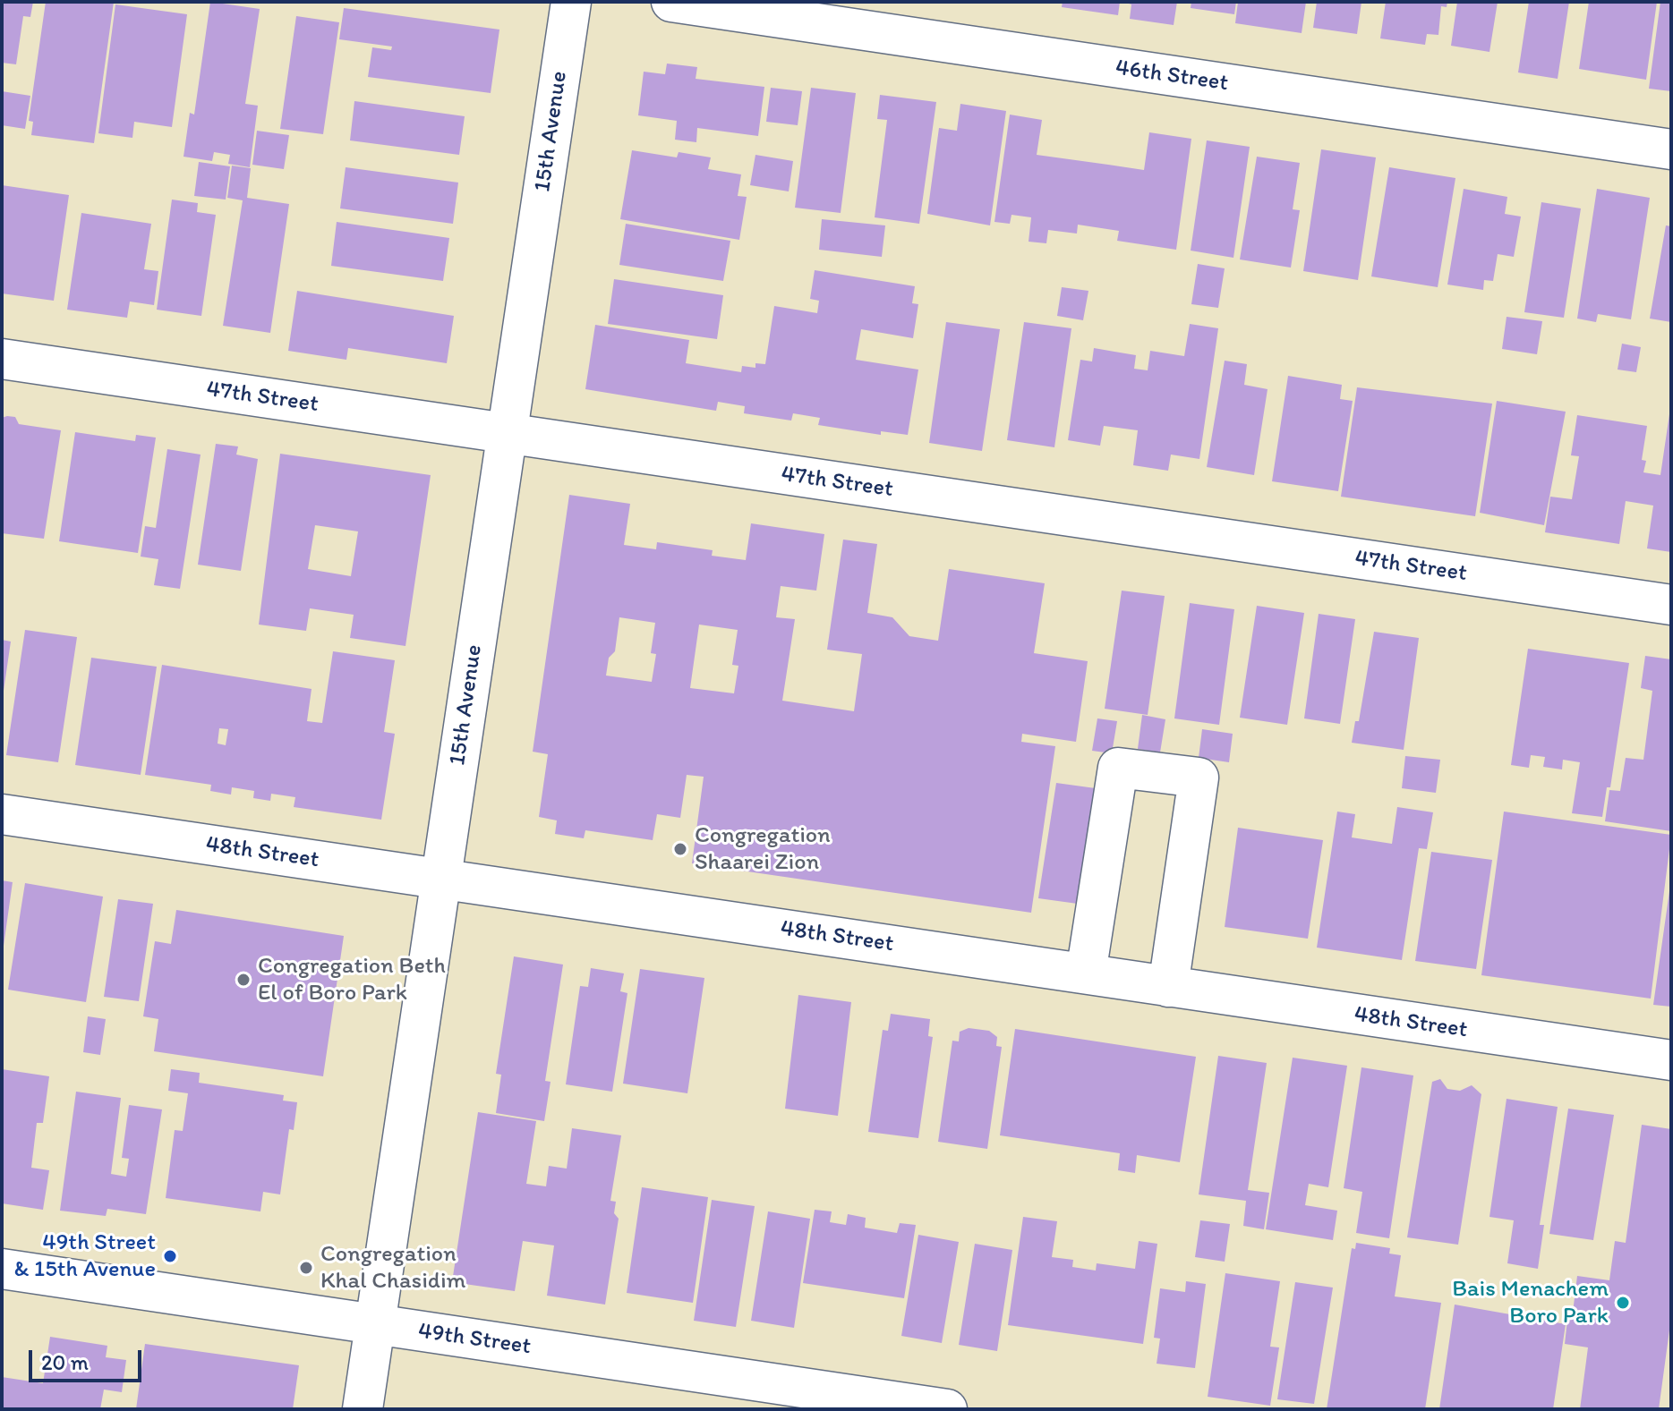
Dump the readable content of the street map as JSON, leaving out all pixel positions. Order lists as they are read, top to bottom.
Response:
{
  "streets": {
    "street": [
      "46th Street",
      "15th Avenue",
      "47th Street",
      "48th Street",
      "49th Street"
    ]
  },
  "crossings": [
    ["15th Avenue", "47th Street"],
    ["15th Avenue", "48th Street"],
    ["15th Avenue", "49th Street"]
  ],
  "places": [
    "Congregation Shaarei Zion",
    "Congregation Beth El of Boro Park",
    "49th Street & 15th Avenue",
    "Congregation Khal Chasidim",
    "Bais Menachem Boro Park"
  ],
  "scale_bar": "20 m"
}
